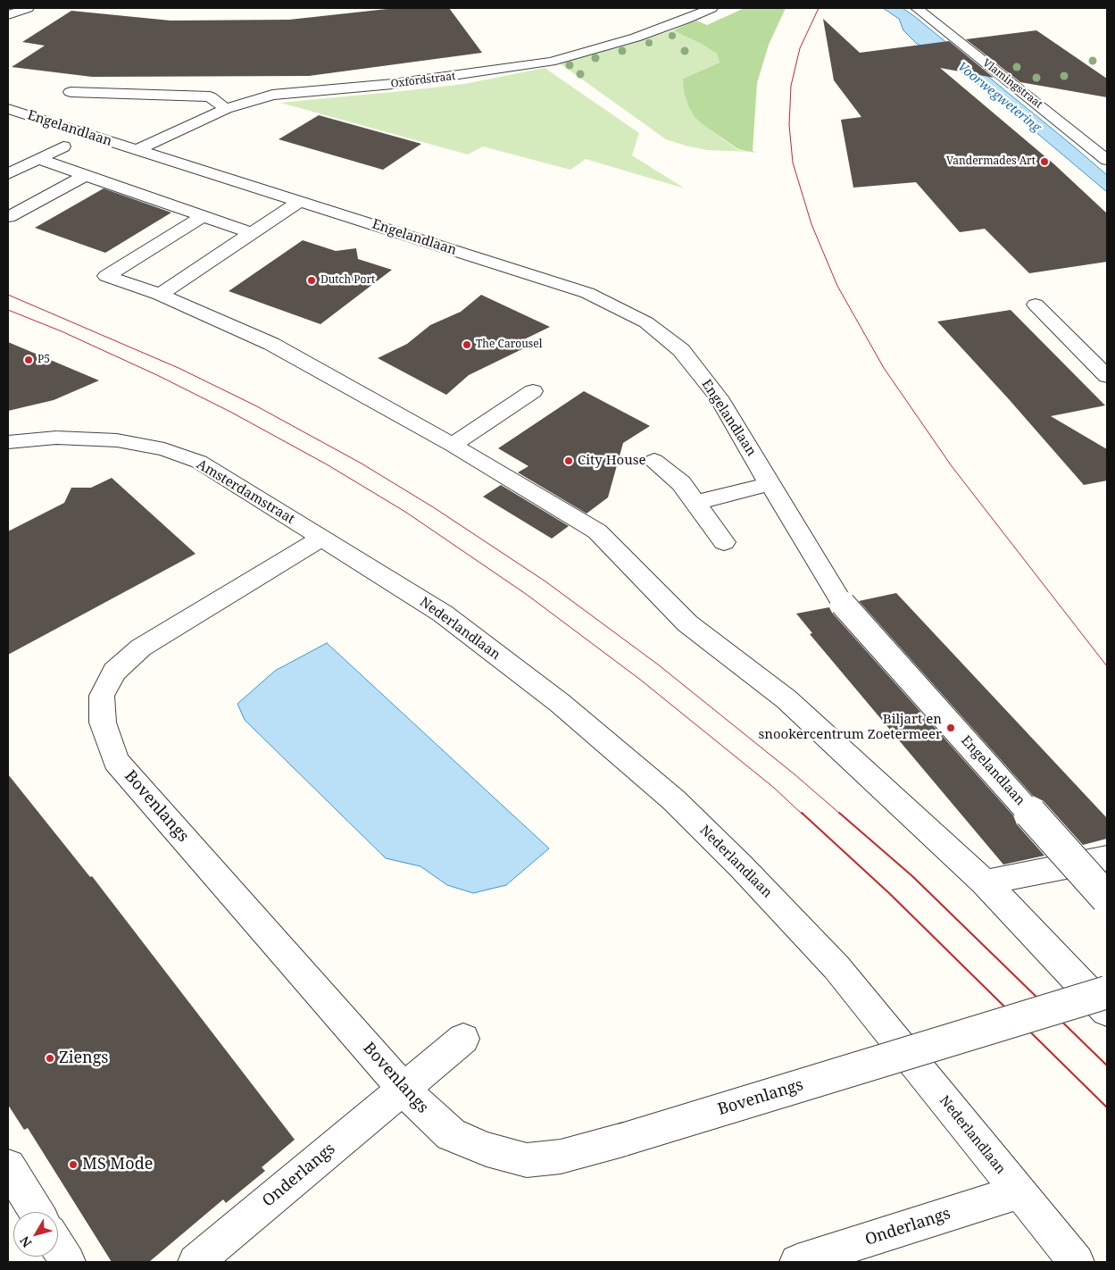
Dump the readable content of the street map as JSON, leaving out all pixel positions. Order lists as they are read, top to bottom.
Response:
{
  "streets": {
    "street": [
      "Oxfordstraat",
      "Vlamingstraat",
      "Engelandlaan",
      "Amsterdamstraat",
      "Nederlandlaan",
      "Bovenlangs",
      "Onderlangs"
    ]
  },
  "crossings": [
    ["Oxfordstraat", "Engelandlaan"],
    ["Amsterdamstraat", "Nederlandlaan"],
    ["Amsterdamstraat", "Bovenlangs"],
    ["Nederlandlaan", "Bovenlangs"],
    ["Nederlandlaan", "Onderlangs"],
    ["Bovenlangs", "Onderlangs"]
  ],
  "water": ["Voorwegwetering"],
  "places": [
    "Vandermades Art",
    "Dutch Port",
    "The Carousel",
    "P5",
    "City House",
    "Biljart en snookercentrum Zoetermeer",
    "Ziengs",
    "MS Mode"
  ],
  "north": "bottom left"
}
